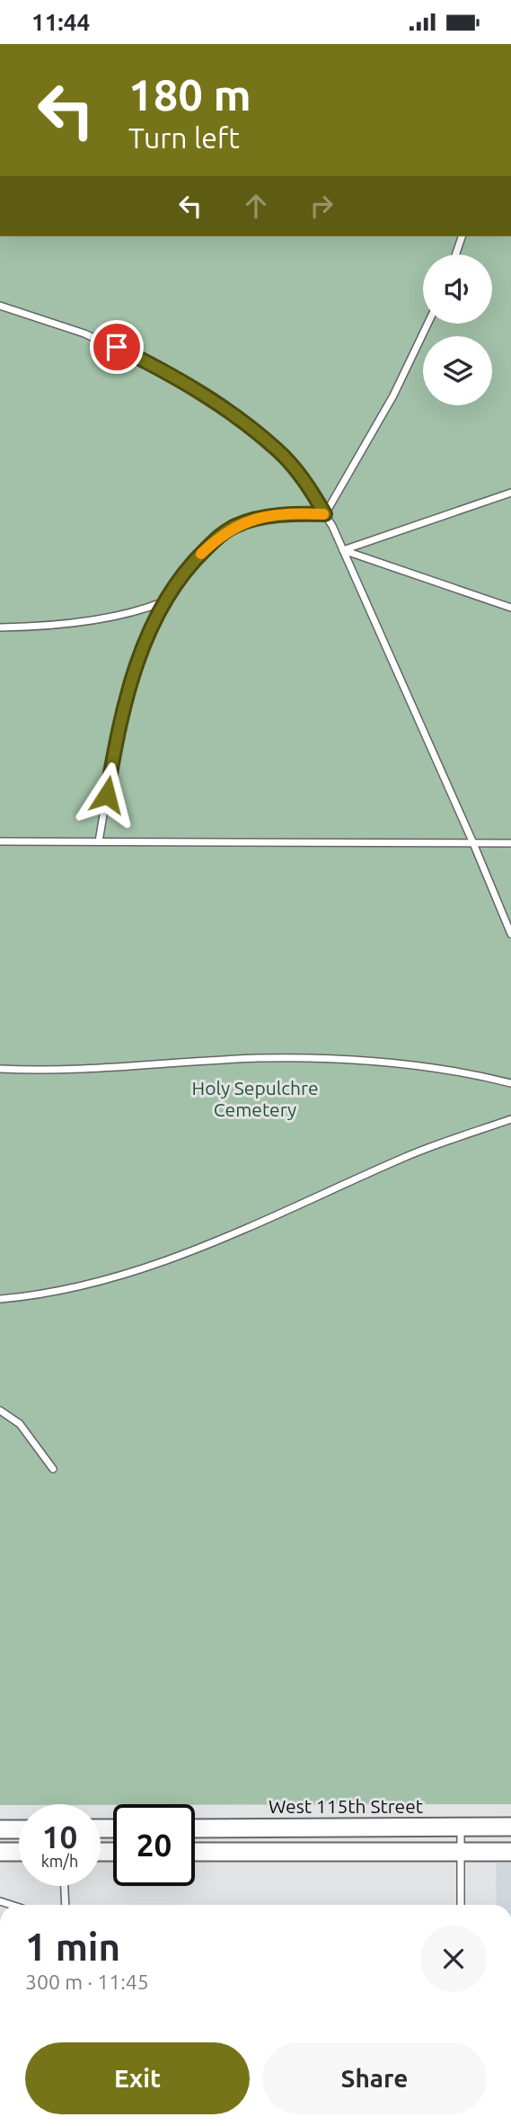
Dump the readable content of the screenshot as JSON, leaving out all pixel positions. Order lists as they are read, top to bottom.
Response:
{
  "streets": {
    "street": ["West 115th Street"]
  },
  "parks": ["Holy Sepulchre Cemetery"],
  "page": {
    "status": "11:44",
    "turn": ["180 m", "Turn left"],
    "speed": "10 km/h",
    "limit": "20",
    "heading": ["1 min", "300 m · 11:45"],
    "buttons": ["Exit", "Share"]
  }
}
